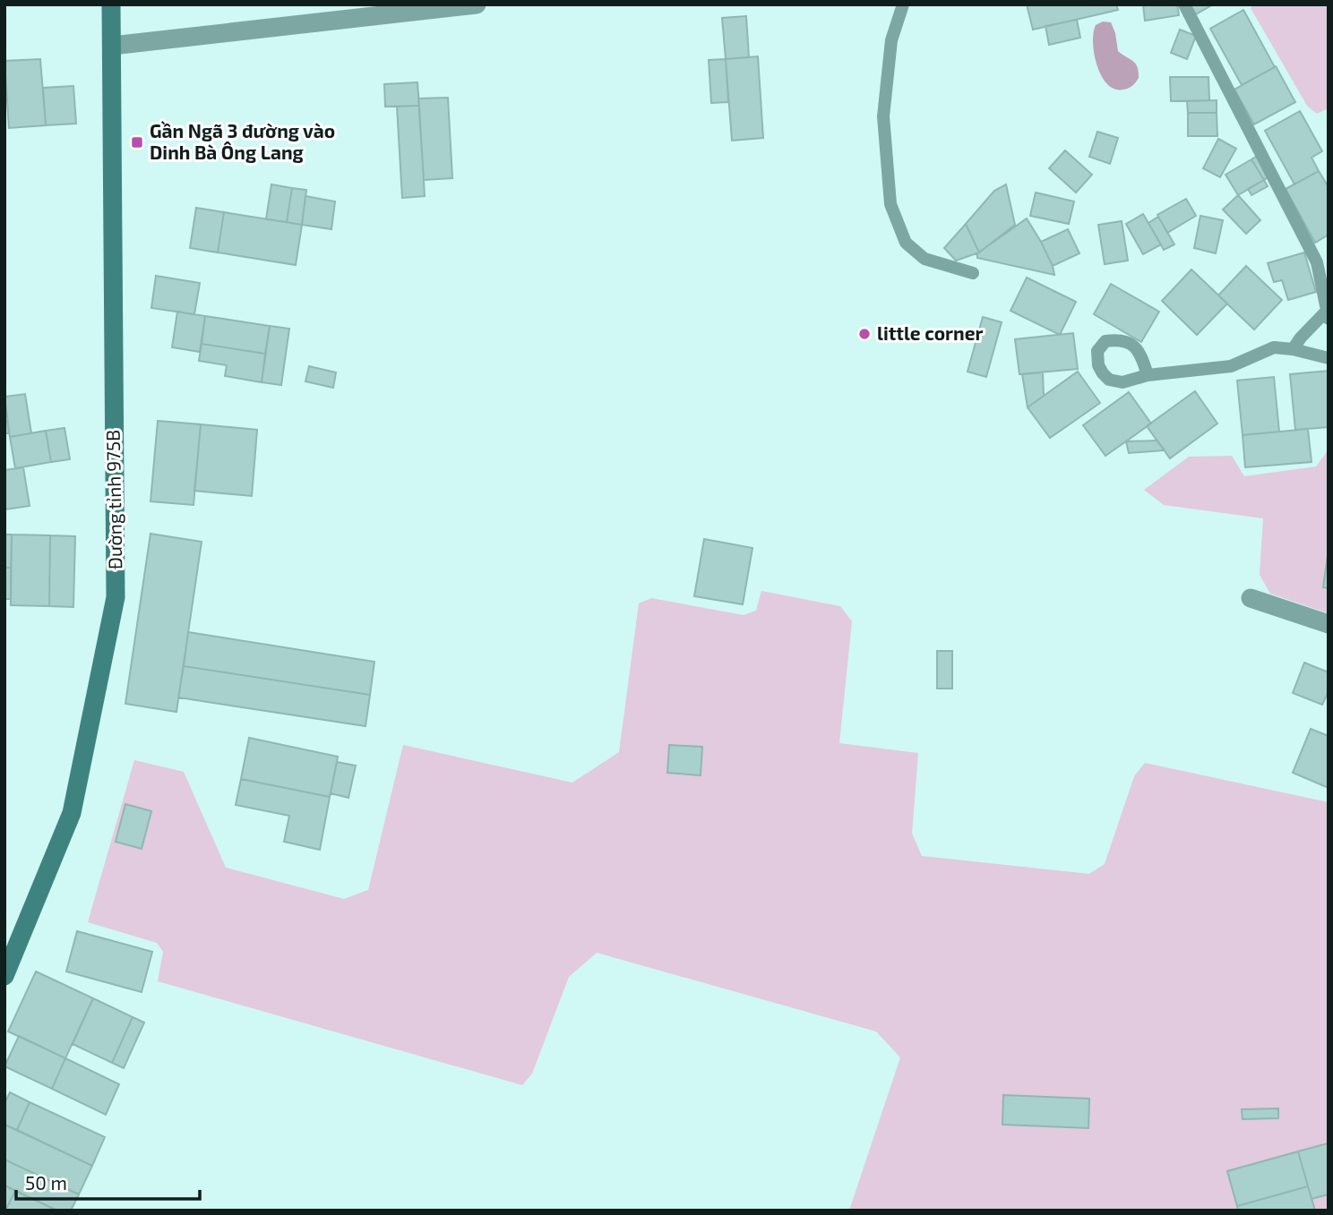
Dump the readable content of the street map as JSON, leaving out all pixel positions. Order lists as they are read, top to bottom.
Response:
{
  "streets": {
    "main road": ["Đường tỉnh 975B"]
  },
  "places": {
    "transit": ["Gần Ngã 3 đường vào Dinh Bà Ông Lang"],
    "other": ["little corner"]
  },
  "scale_bar": "50 m"
}
